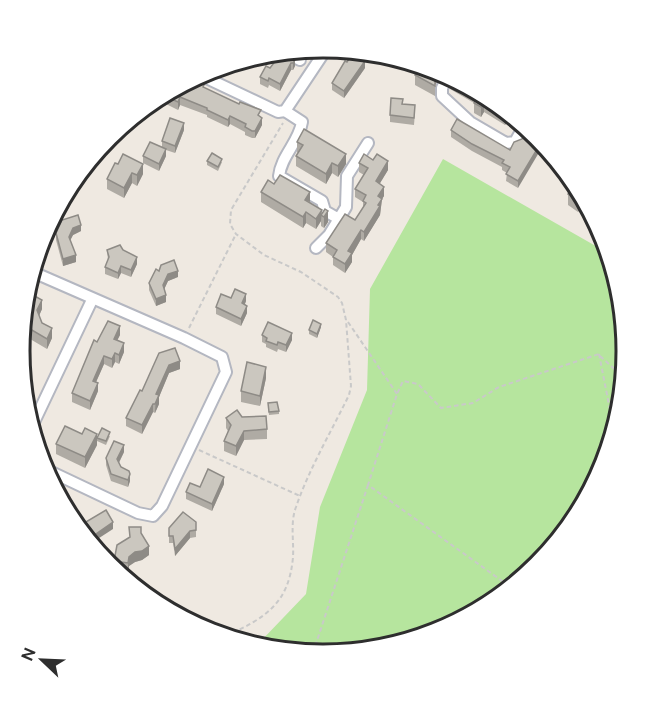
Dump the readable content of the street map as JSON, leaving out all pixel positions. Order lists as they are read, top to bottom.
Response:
{
  "north": "top left"
}
